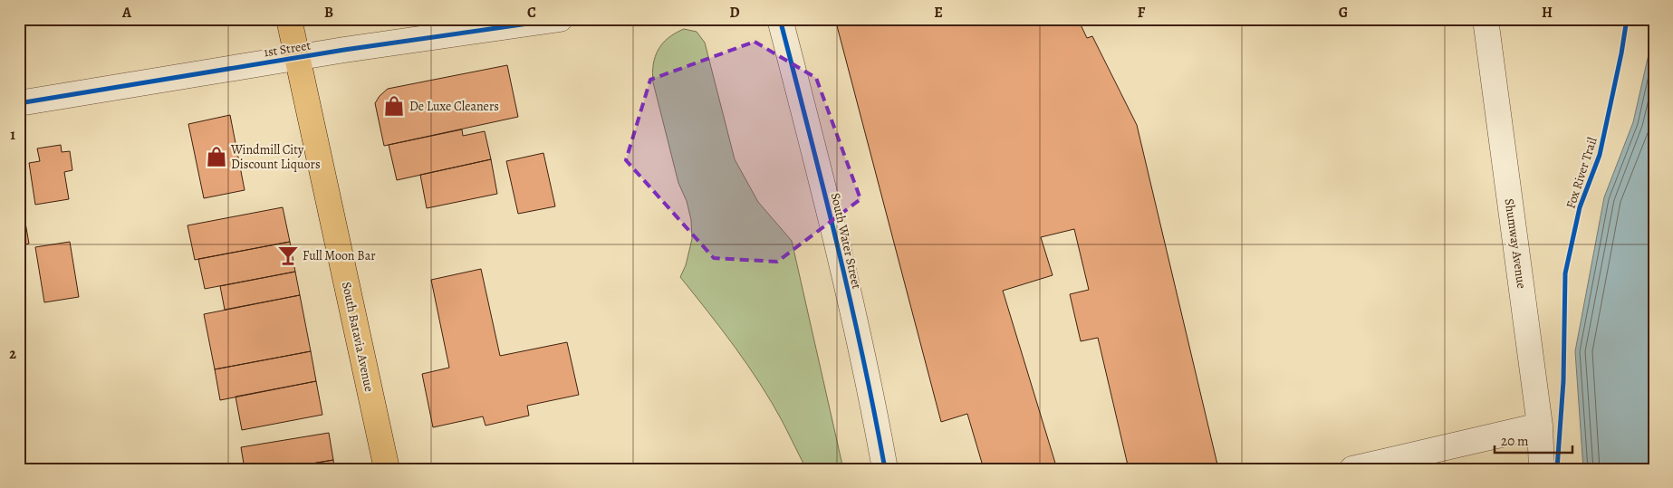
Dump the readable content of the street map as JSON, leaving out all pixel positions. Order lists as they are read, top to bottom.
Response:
{
  "streets": {
    "main road": ["South Batavia Avenue"],
    "street": ["1st Street", "South Water Street", "Shumway Avenue"],
    "cycle path": ["Fox River Trail"]
  },
  "crossings": [
    ["1st Street", "South Batavia Avenue"]
  ],
  "places": {
    "shop": ["De Luxe Cleaners", "Windmill City Discount Liquors"],
    "bar": ["Full Moon Bar"]
  },
  "scale_bar": "20 m",
  "grid": {
    "columns": [
      "A",
      "B",
      "C",
      "D",
      "E",
      "F",
      "G",
      "H"
    ],
    "rows": ["1", "2"]
  }
}
